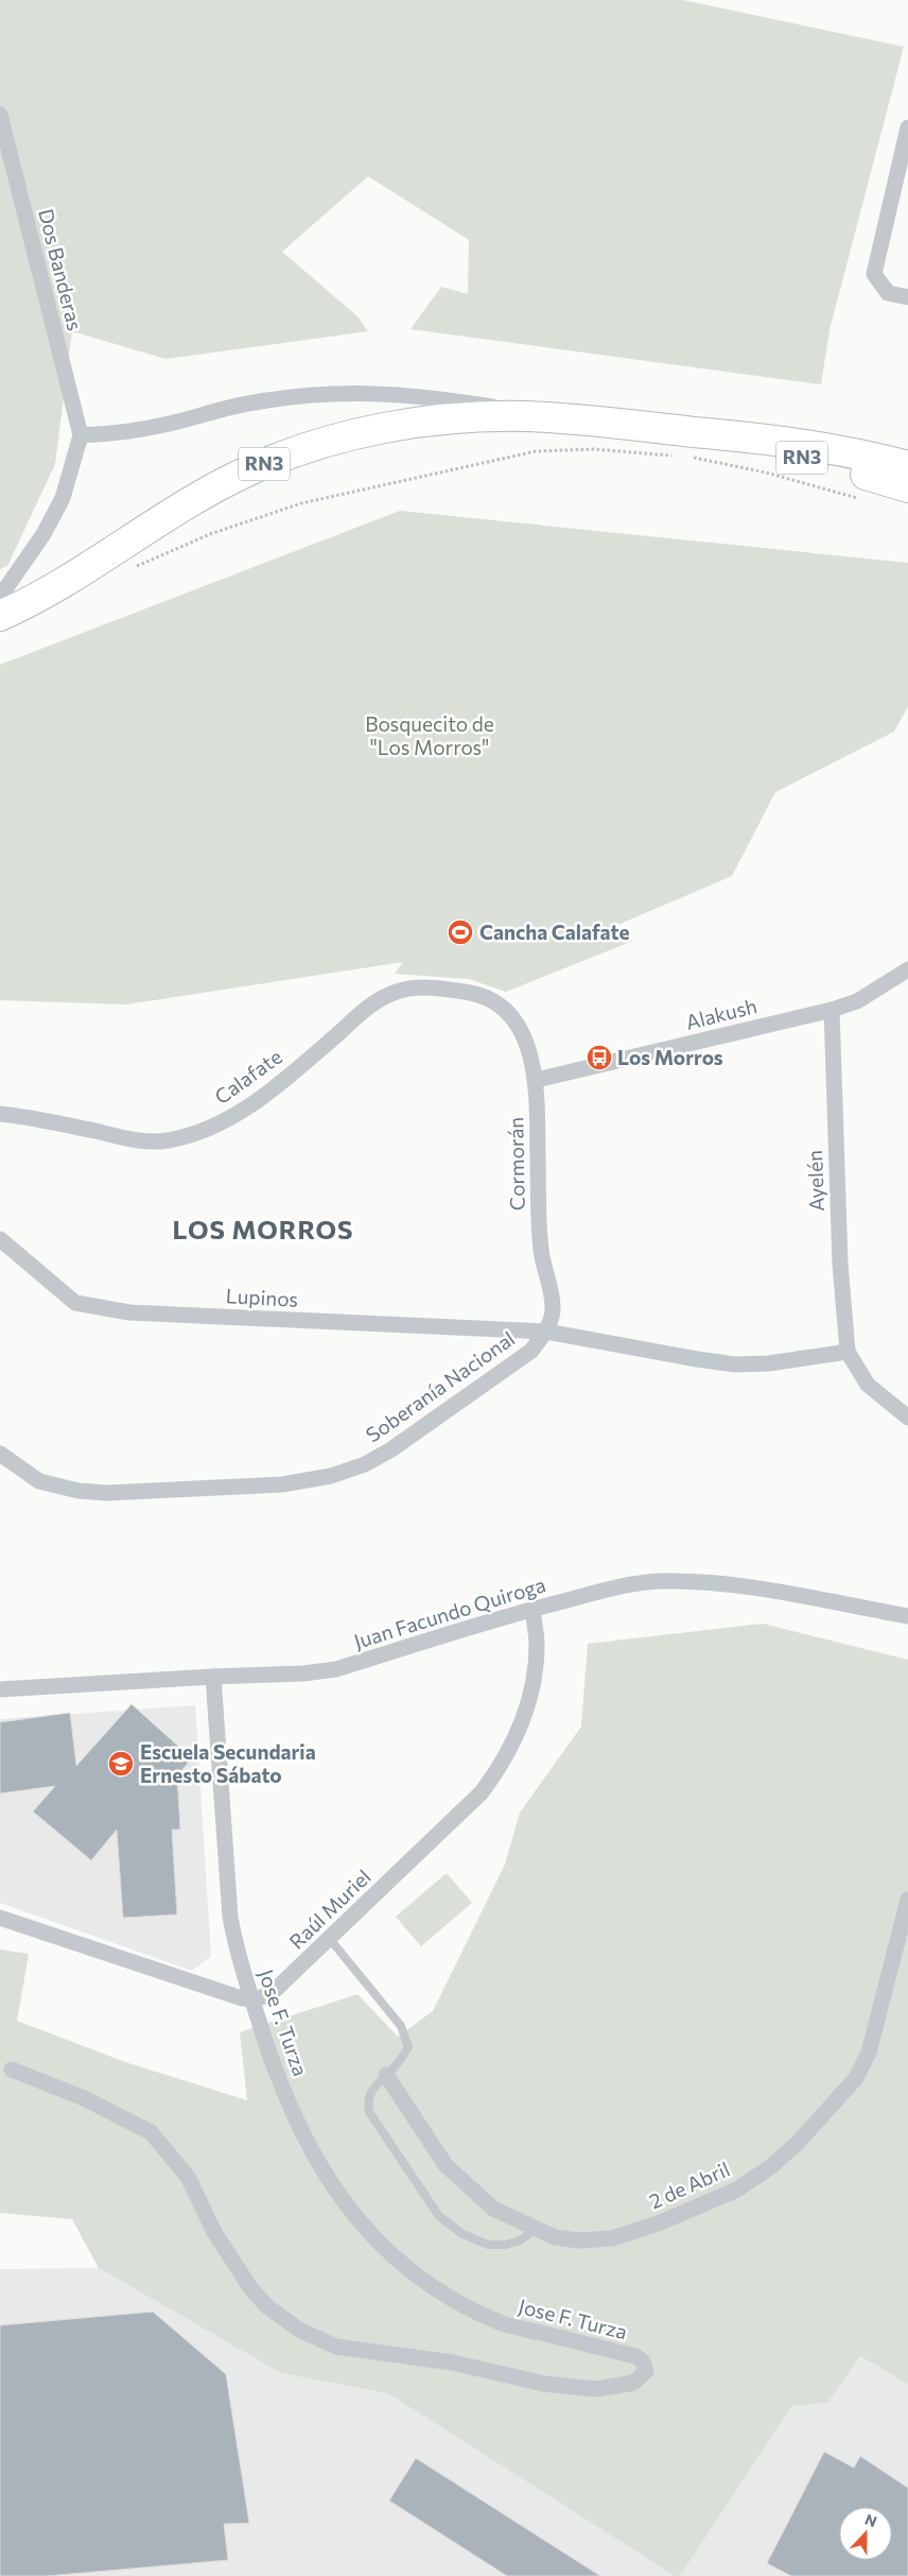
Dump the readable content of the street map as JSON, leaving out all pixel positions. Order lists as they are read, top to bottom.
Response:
{
  "streets": {
    "highway": ["RN3"],
    "street": [
      "Dos Banderas",
      "Alakush",
      "Calafate",
      "Cormorán",
      "Ayelén",
      "Lupinos",
      "Soberanía Nacional",
      "Juan Facundo Quiroga",
      "Raúl Muriel",
      "Jose F. Turza",
      "2 de Abril"
    ]
  },
  "crossings": [
    ["Alakush", "Cormorán"],
    ["Alakush", "Ayelén"],
    ["Calafate", "Cormorán"],
    ["Cormorán", "Lupinos"],
    ["Cormorán", "Soberanía Nacional"],
    ["Lupinos", "Soberanía Nacional"],
    ["Juan Facundo Quiroga", "Raúl Muriel"],
    ["Juan Facundo Quiroga", "Jose F. Turza"],
    ["Raúl Muriel", "Jose F. Turza"]
  ],
  "districts": ["LOS MORROS"],
  "parks": ["Bosquecito de \"Los Morros\""],
  "places": {
    "sports": ["Cancha Calafate"],
    "bus stop": ["Los Morros"],
    "school or university": ["Escuela Secundaria Ernesto Sábato"]
  },
  "north": "top"
}
